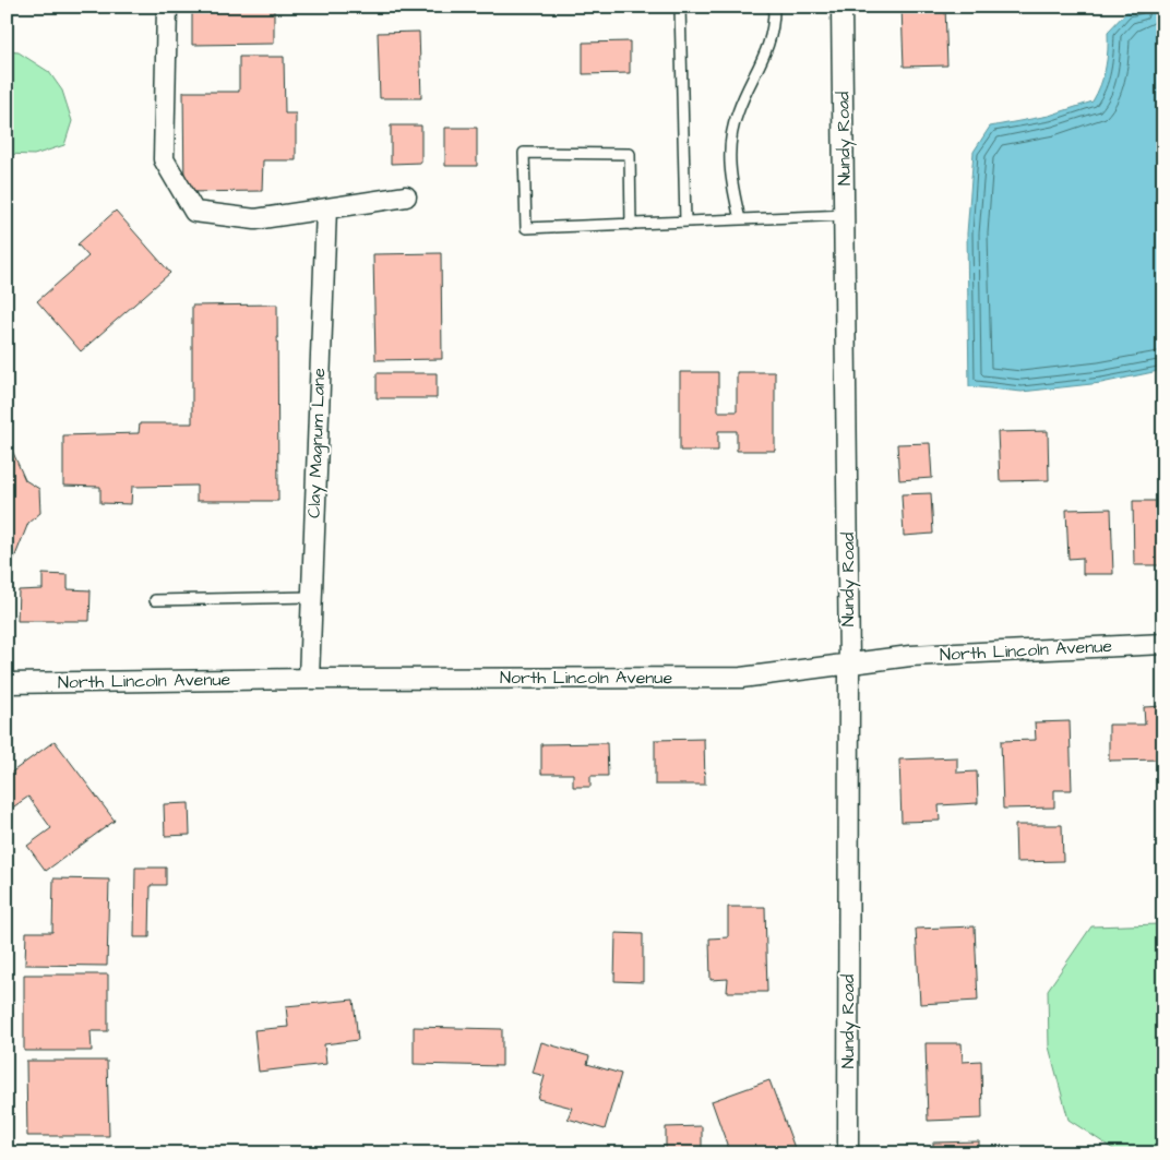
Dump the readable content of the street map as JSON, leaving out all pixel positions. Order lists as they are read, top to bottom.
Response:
{
  "streets": {
    "street": ["Nundy Road", "Clay Magnum Lane", "North Lincoln Avenue"]
  },
  "crossings": [
    ["Nundy Road", "North Lincoln Avenue"],
    ["Clay Magnum Lane", "North Lincoln Avenue"]
  ]
}
